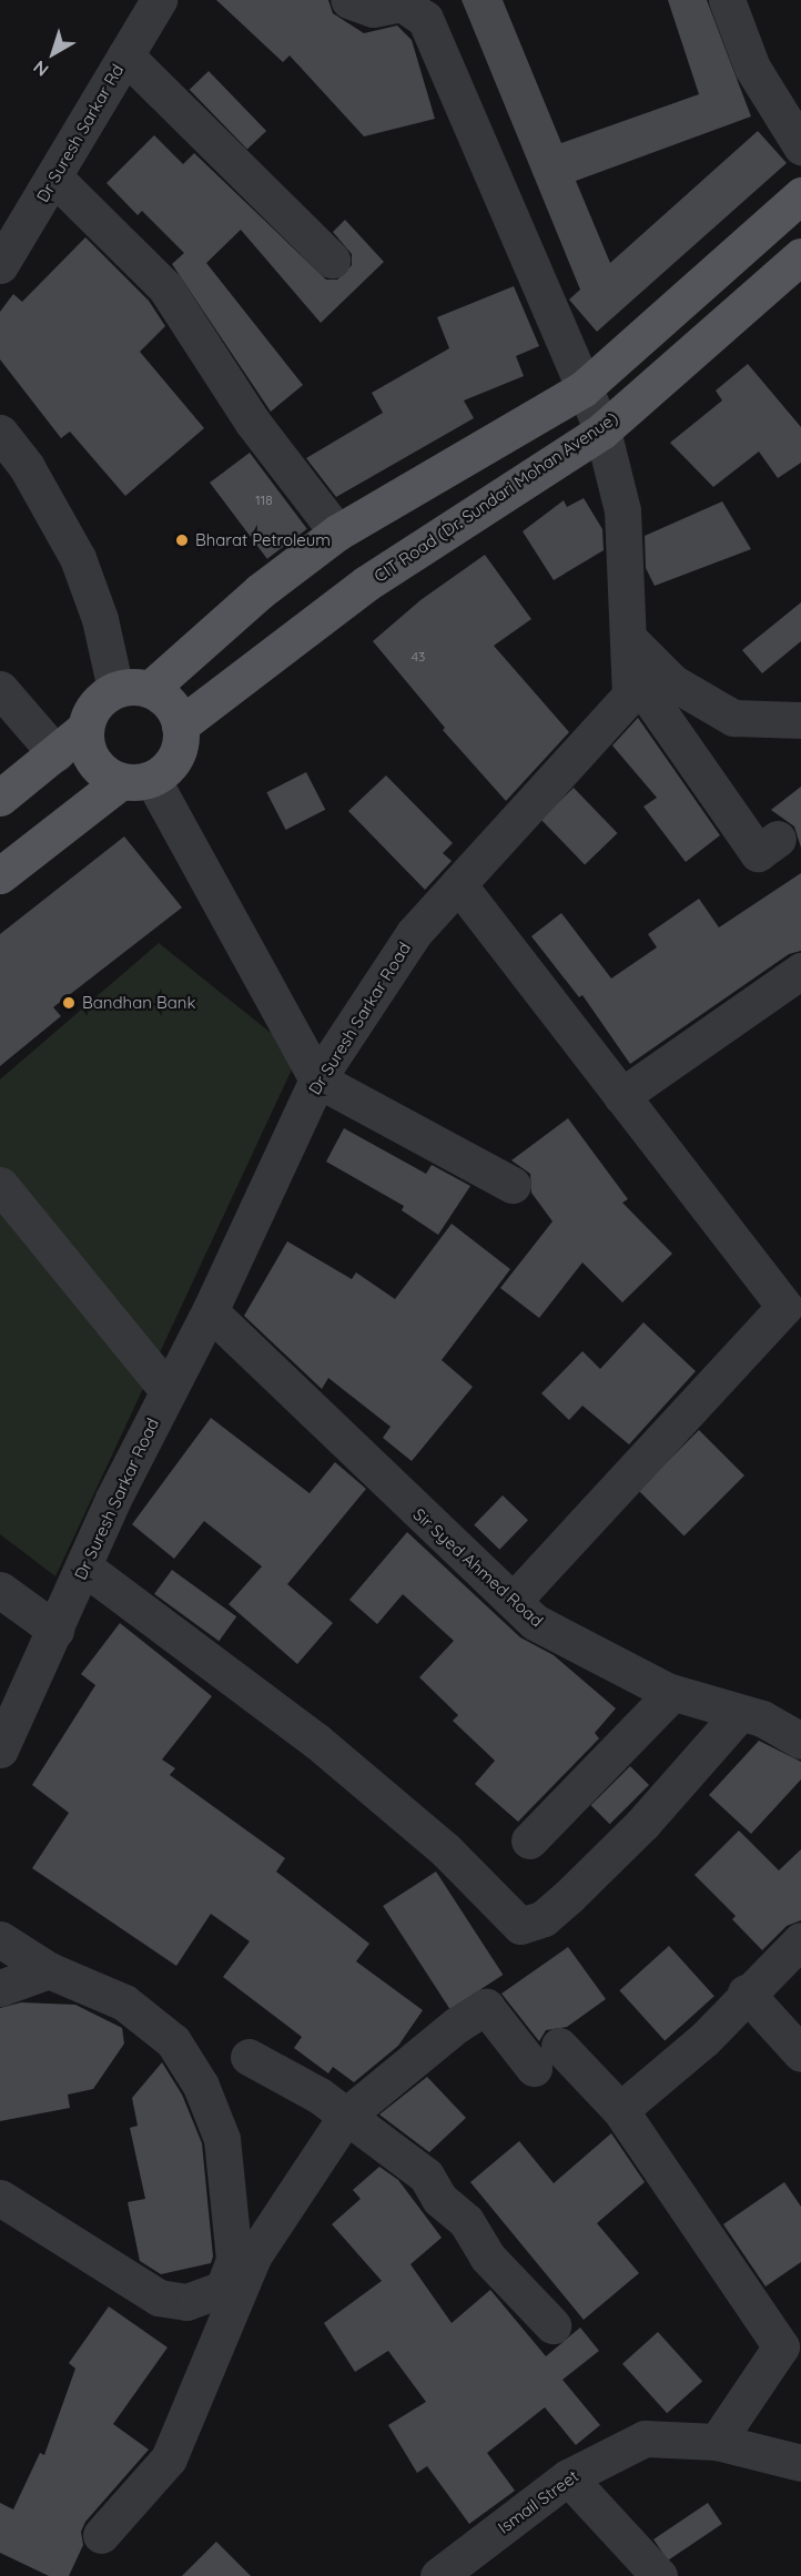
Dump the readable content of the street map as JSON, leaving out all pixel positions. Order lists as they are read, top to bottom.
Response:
{
  "streets": {
    "main road": ["CIT Road (Dr. Sundari Mohan Avenue)"],
    "street": [
      "Dr Suresh Sarkar Rd",
      "Dr Suresh Sarkar Road",
      "Sir Syed Ahmed Road",
      "Ismail Street"
    ]
  },
  "crossings": [
    ["Dr Suresh Sarkar Road", "Sir Syed Ahmed Road"]
  ],
  "places": ["Bharat Petroleum", "Bandhan Bank"],
  "house_numbers": ["118", "43"],
  "north": "bottom left"
}
